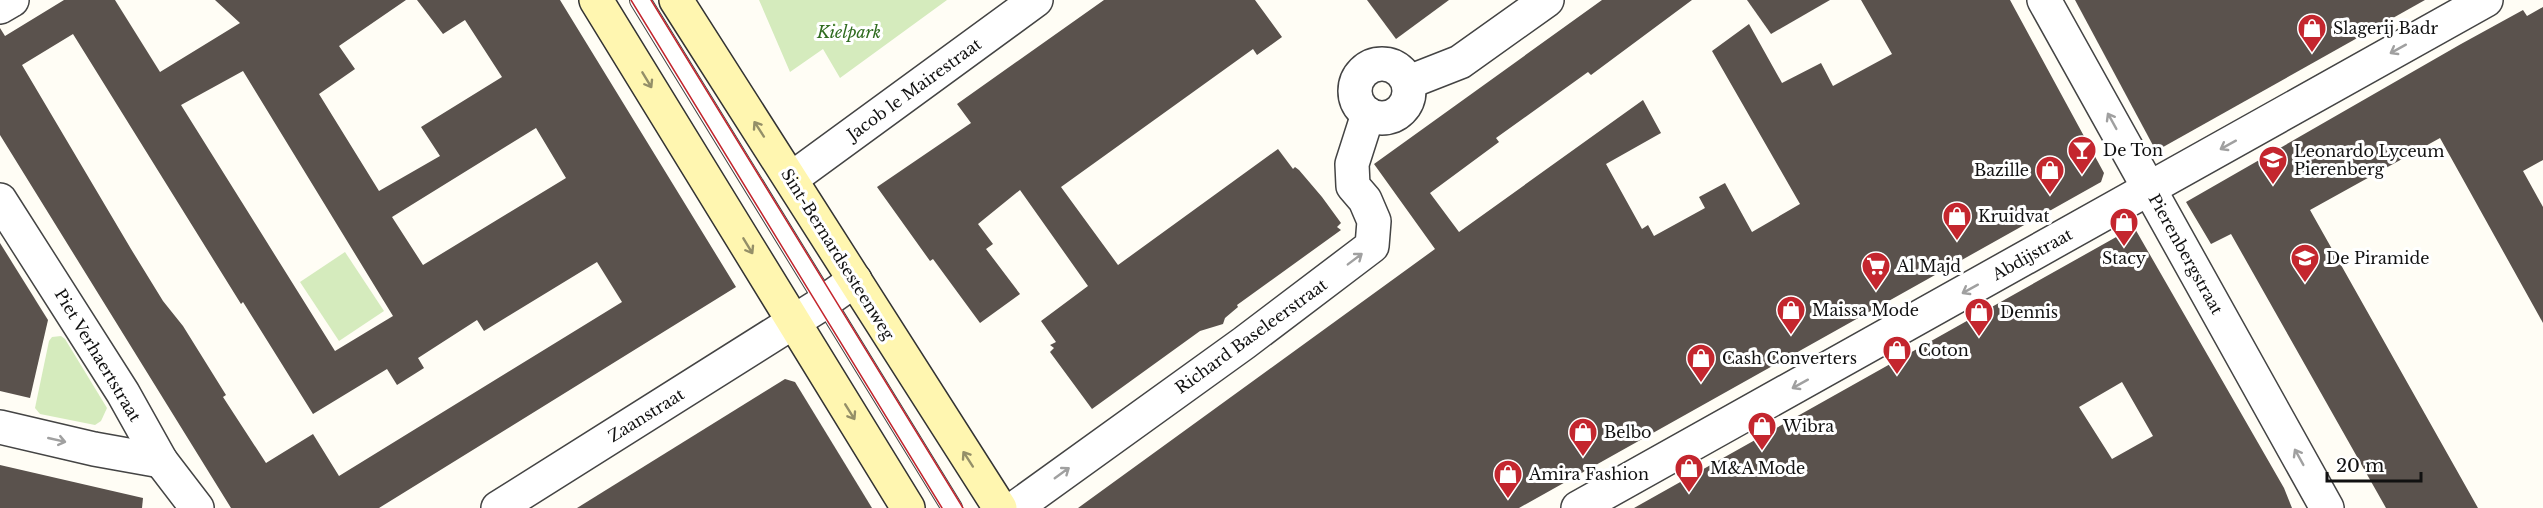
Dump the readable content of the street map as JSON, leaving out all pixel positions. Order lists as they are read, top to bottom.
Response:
{
  "streets": {
    "street": [
      "Jacob le Mairestraat",
      "Sint-Bernardsesteenweg",
      "Abdijstraat",
      "Pierenbergstraat",
      "Richard Baseleerstraat",
      "Piet Verhaertstraat",
      "Zaanstraat"
    ]
  },
  "crossings": [
    ["Jacob le Mairestraat", "Sint-Bernardsesteenweg"],
    ["Sint-Bernardsesteenweg", "Zaanstraat"],
    ["Abdijstraat", "Pierenbergstraat"]
  ],
  "one_way": ["Abdijstraat", "Pierenbergstraat", "Richard Baseleerstraat"],
  "parks": ["Kielpark"],
  "places": {
    "shop": [
      "Slagerij Badr",
      "Bazille",
      "Kruidvat",
      "Stacy",
      "Maissa Mode",
      "Dennis",
      "Coton",
      "Cash Converters",
      "Wibra",
      "Belbo",
      "M&A Mode",
      "Amira Fashion"
    ],
    "bar": ["De Ton"],
    "school or university": ["Leonardo Lyceum Pierenberg", "De Piramide"],
    "supermarket": ["Al Majd"]
  },
  "scale_bar": "20 m"
}
